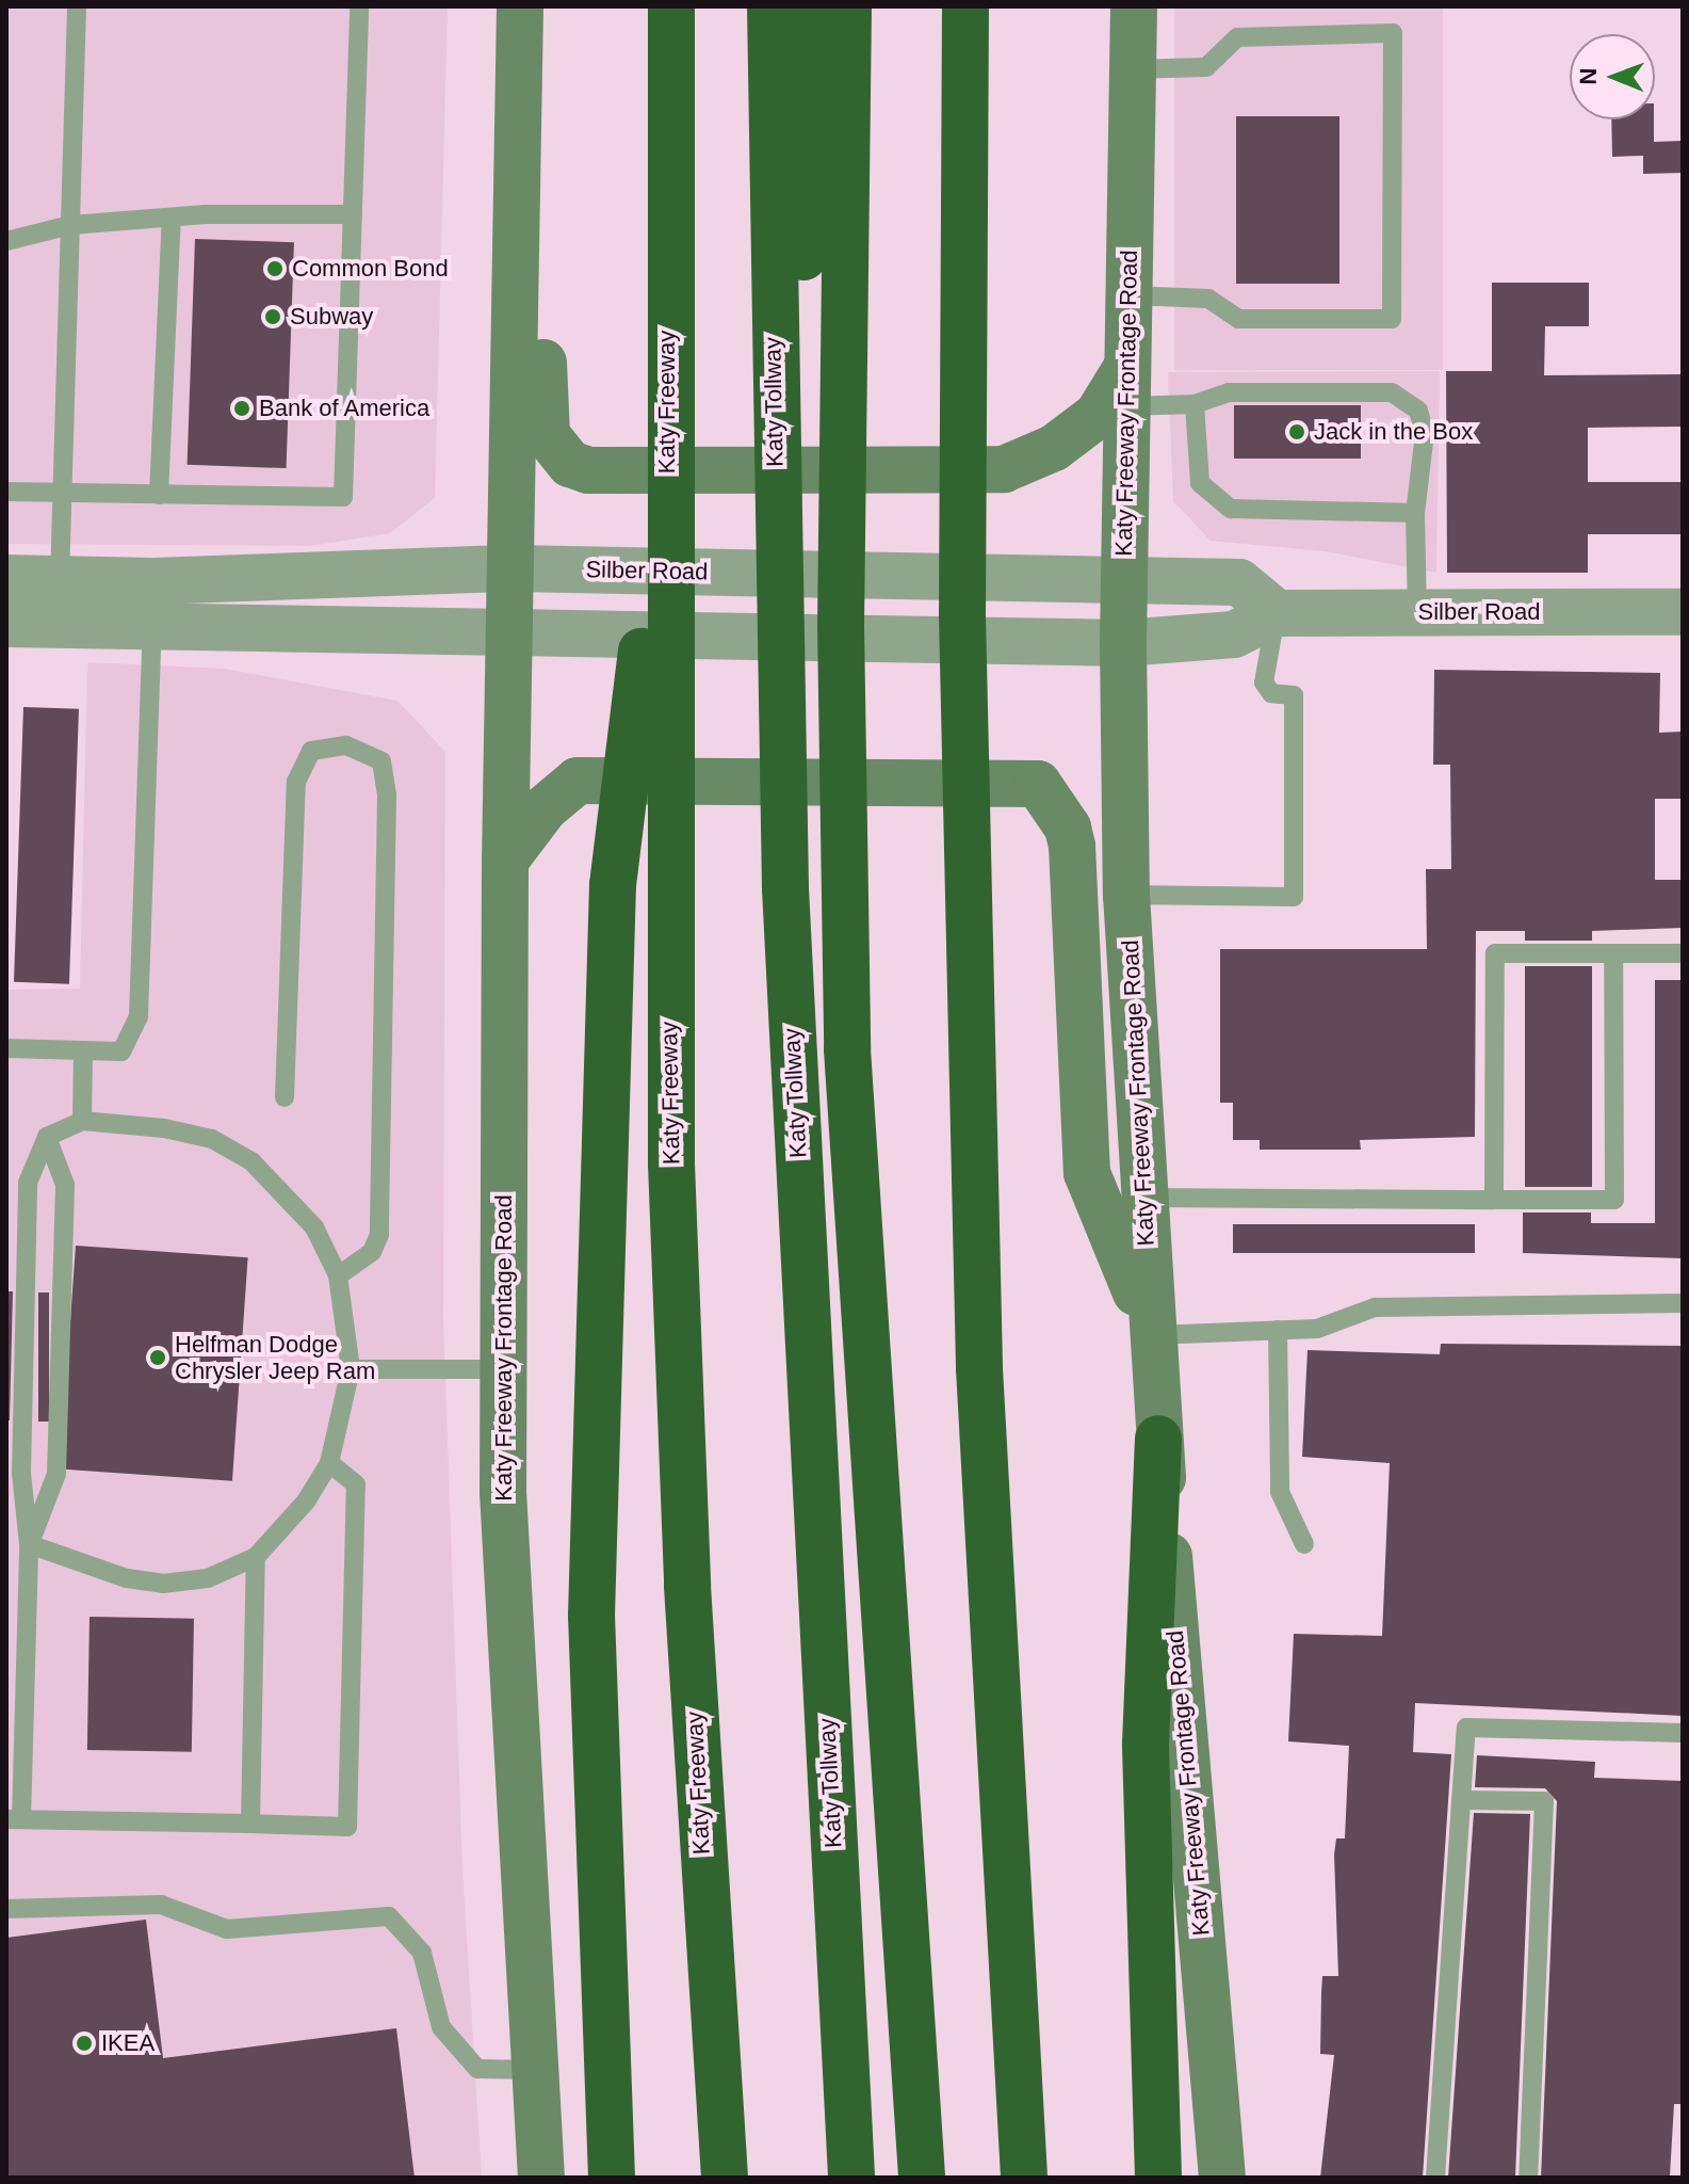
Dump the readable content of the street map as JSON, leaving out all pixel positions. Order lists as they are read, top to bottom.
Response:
{
  "streets": {
    "highway": ["Katy Freeway", "Katy Tollway"],
    "main road": ["Katy Freeway Frontage Road"],
    "street": ["Silber Road"]
  },
  "crossings": [
    ["Katy Freeway Frontage Road", "Silber Road"]
  ],
  "places": [
    "Common Bond",
    "Subway",
    "Bank of America",
    "Jack in the Box",
    "Helfman Dodge Chrysler Jeep Ram",
    "IKEA"
  ],
  "north": "left"
}
